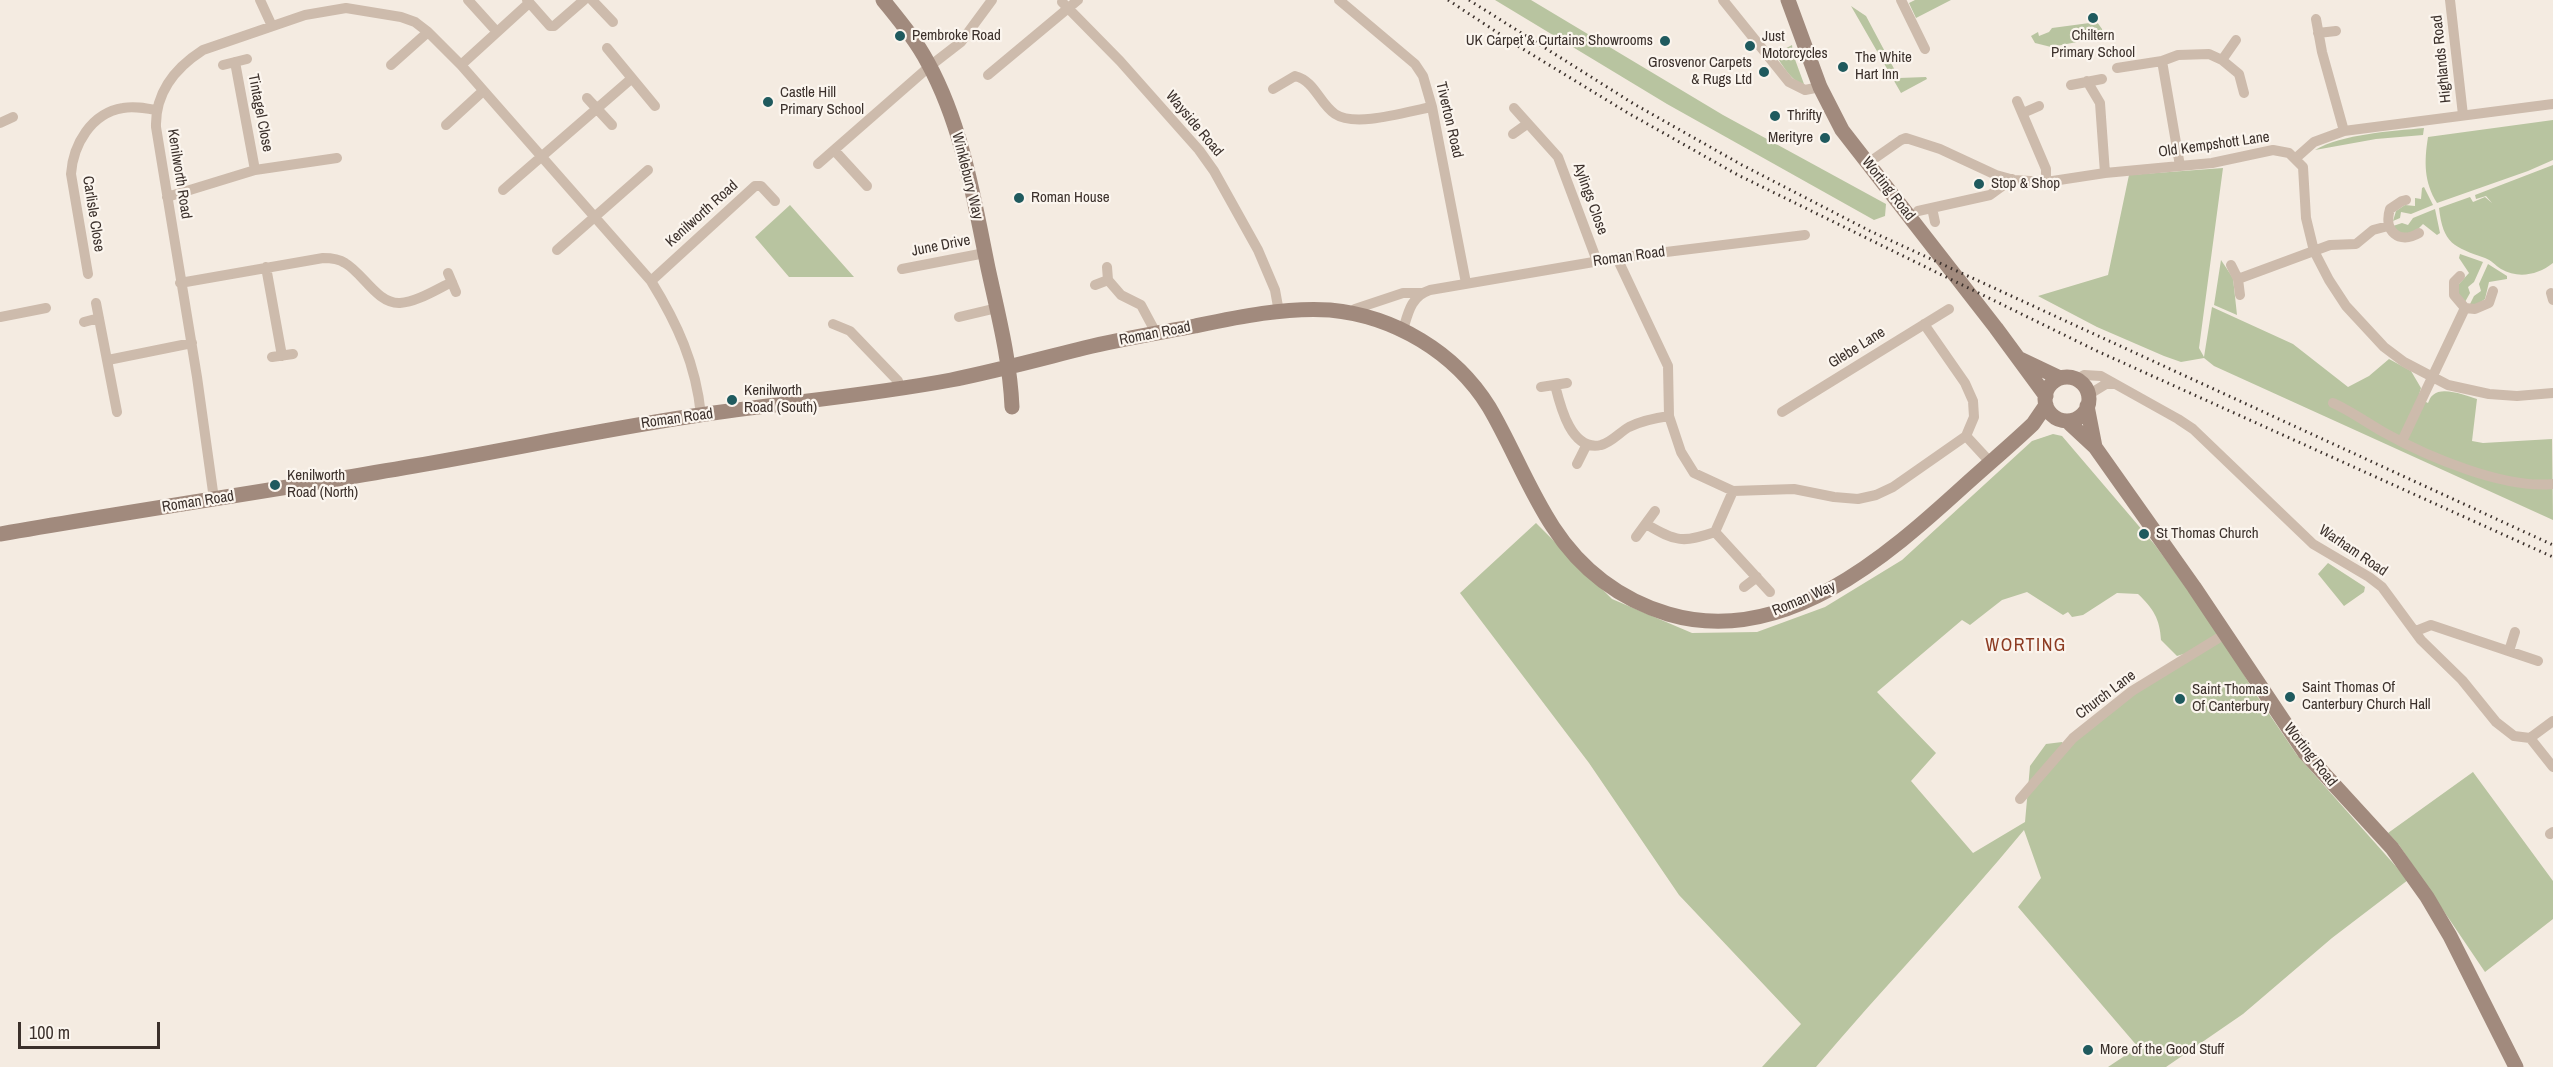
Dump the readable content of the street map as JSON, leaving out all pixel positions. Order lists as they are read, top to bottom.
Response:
{
  "streets": {
    "street": [
      "Highlands Road",
      "Tintagel Close",
      "Tiverton Road",
      "Wayside Road",
      "Old Kempshott Lane",
      "Kenilworth Road",
      "Winklebury Way",
      "Worting Road",
      "Aylings Close",
      "Carlisle Close",
      "June Drive",
      "Roman Road",
      "Glebe Lane",
      "Warham Road",
      "Roman Way",
      "Church Lane"
    ]
  },
  "crossings": [
    ["Tintagel Close", "Kenilworth Road"],
    ["Tiverton Road", "Roman Road"],
    ["Wayside Road", "Roman Road"],
    ["Old Kempshott Lane", "Worting Road"],
    ["Kenilworth Road", "Carlisle Close"],
    ["Kenilworth Road", "Roman Road"],
    ["Winklebury Way", "June Drive"],
    ["Winklebury Way", "Roman Road"],
    ["Worting Road", "Warham Road"],
    ["Worting Road", "Roman Way"],
    ["Worting Road", "Church Lane"],
    ["Aylings Close", "Roman Road"],
    ["Roman Road", "Roman Way"],
    ["Warham Road", "Roman Way"]
  ],
  "districts": ["WORTING"],
  "places": [
    "Chiltern Primary School",
    "Pembroke Road",
    "UK Carpet & Curtains Showrooms",
    "Just Motorcycles",
    "The White Hart Inn",
    "Grosvenor Carpets & Rugs Ltd",
    "Castle Hill Primary School",
    "Thrifty",
    "Merityre",
    "Stop & Shop",
    "Roman House",
    "Kenilworth Road (South)",
    "Kenilworth Road (North)",
    "St Thomas Church",
    "Saint Thomas Of Canterbury Church Hall",
    "Saint Thomas Of Canterbury",
    "More of the Good Stuff"
  ],
  "scale_bar": "100 m"
}
